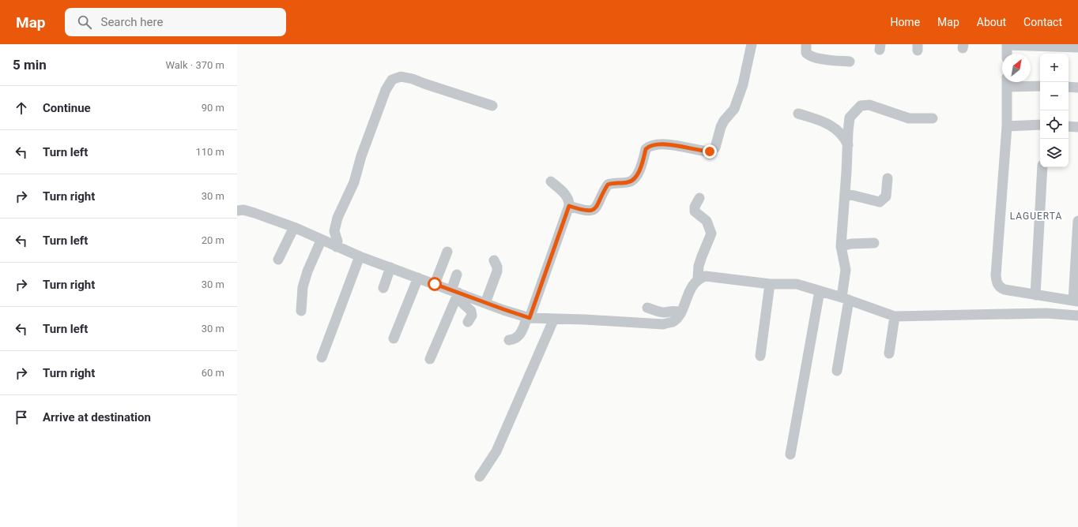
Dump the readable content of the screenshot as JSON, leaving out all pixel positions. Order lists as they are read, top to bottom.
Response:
{
  "districts": ["LAGUERTA"],
  "north": "top right",
  "page": {
    "header": "Map",
    "search": "Search here",
    "nav": [
      "Home",
      "Map",
      "About",
      "Contact"
    ],
    "heading": ["5 min", "Walk · 370 m"],
    "map_buttons": ["+", "−"],
    "list": [
      ["Continue", "90 m"],
      ["Turn left", "110 m"],
      ["Turn right", "30 m"],
      ["Turn left", "20 m"],
      ["Turn right", "30 m"],
      ["Turn left", "30 m"],
      ["Turn right", "60 m"],
      "Arrive at destination"
    ]
  }
}
